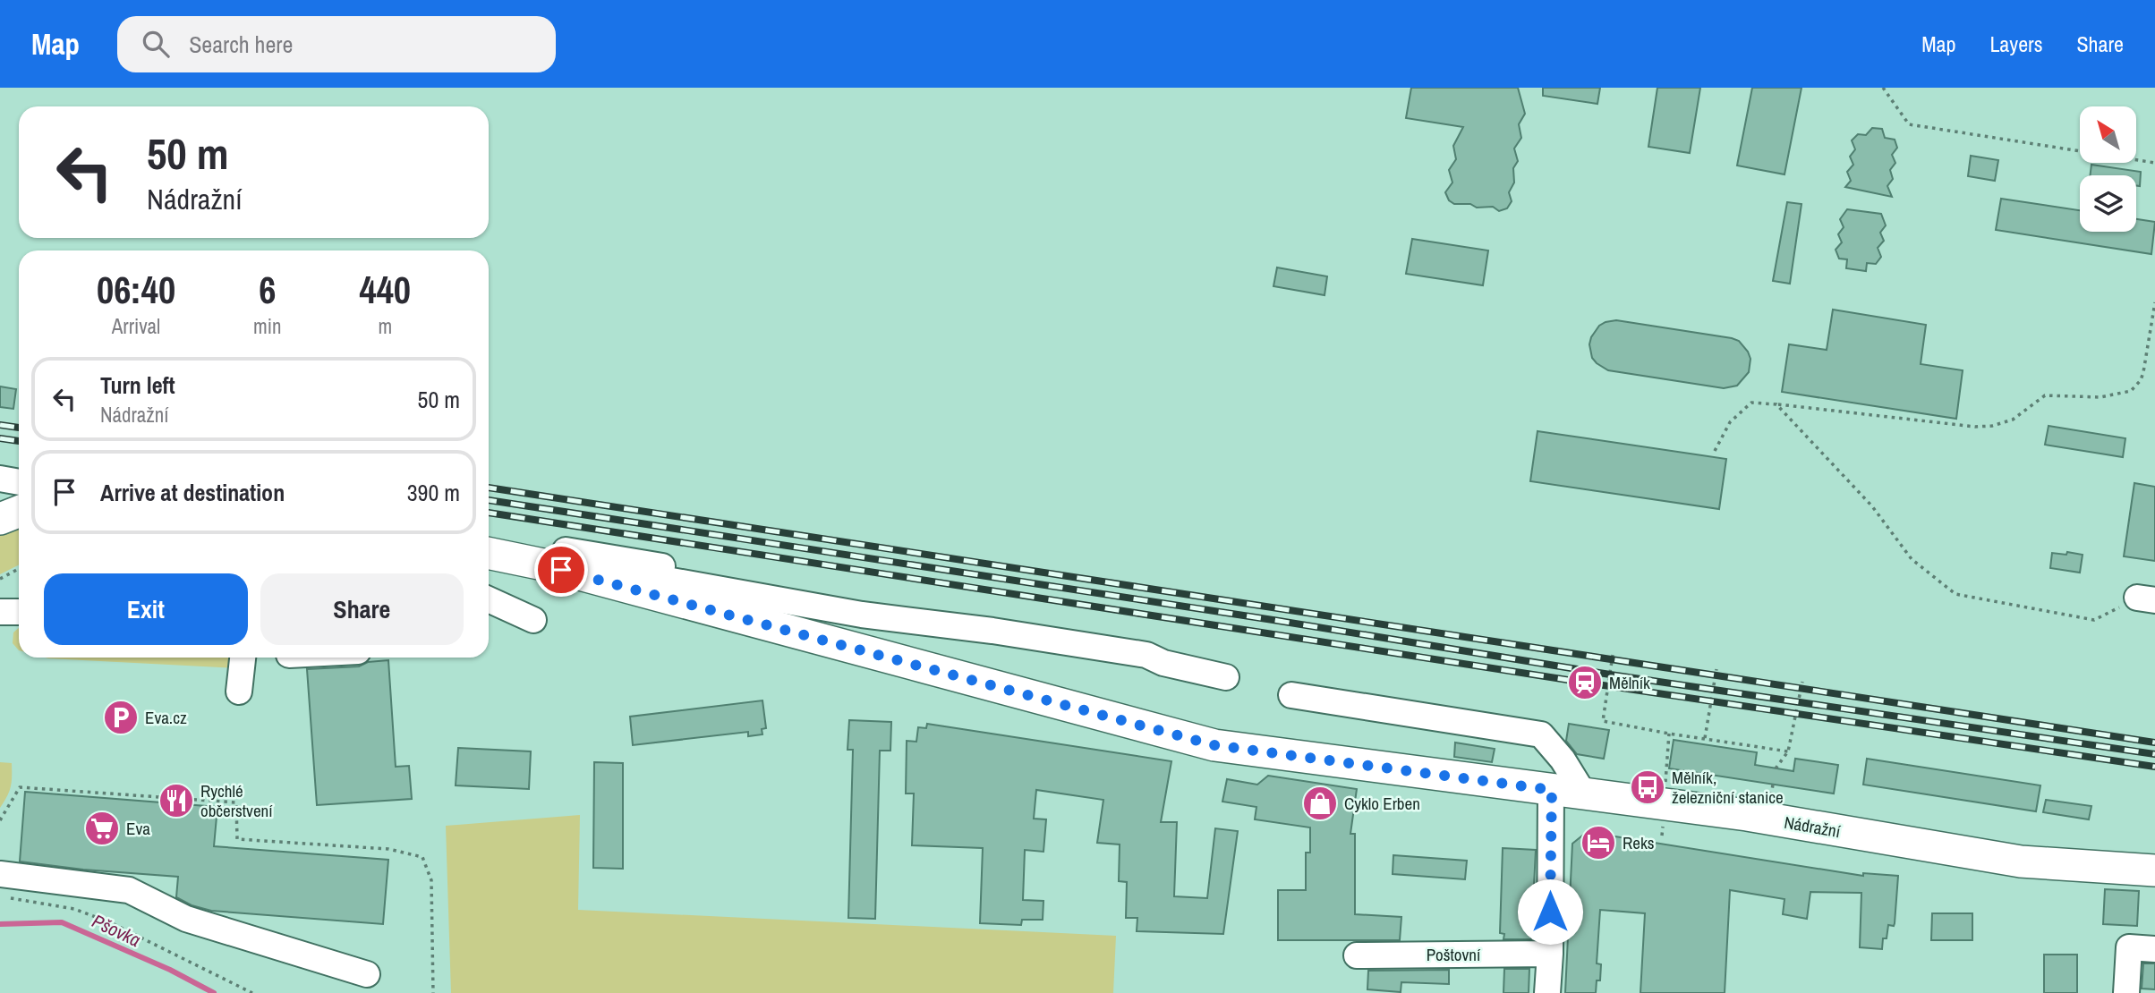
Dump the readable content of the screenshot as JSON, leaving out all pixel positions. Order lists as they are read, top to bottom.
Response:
{
  "streets": {
    "main road": ["Nádražní"],
    "street": ["Poštovní"]
  },
  "water": ["Pšovka"],
  "places": {
    "station": ["Mělník"],
    "parking": ["Eva.cz"],
    "bus stop": ["Mělník, železniční stanice"],
    "restaurant": ["Rychlé občerstvení"],
    "shop": ["Cyklo Erben"],
    "supermarket": ["Eva"],
    "hotel": ["Reks"]
  },
  "north": "top left",
  "page": {
    "header": "Map",
    "search": "Search here",
    "nav": ["Map", "Layers", "Share"],
    "turn": ["50 m", "Nádražní"],
    "eta": [
      "06:40",
      "Arrival",
      "6",
      "min",
      "440",
      "m"
    ],
    "list": [
      {
        "name": "Turn left",
        "note": "Nádražní",
        "value": "50 m"
      },
      {
        "name": "Arrive at destination",
        "value": "390 m"
      }
    ],
    "buttons": ["Exit", "Share"]
  }
}
